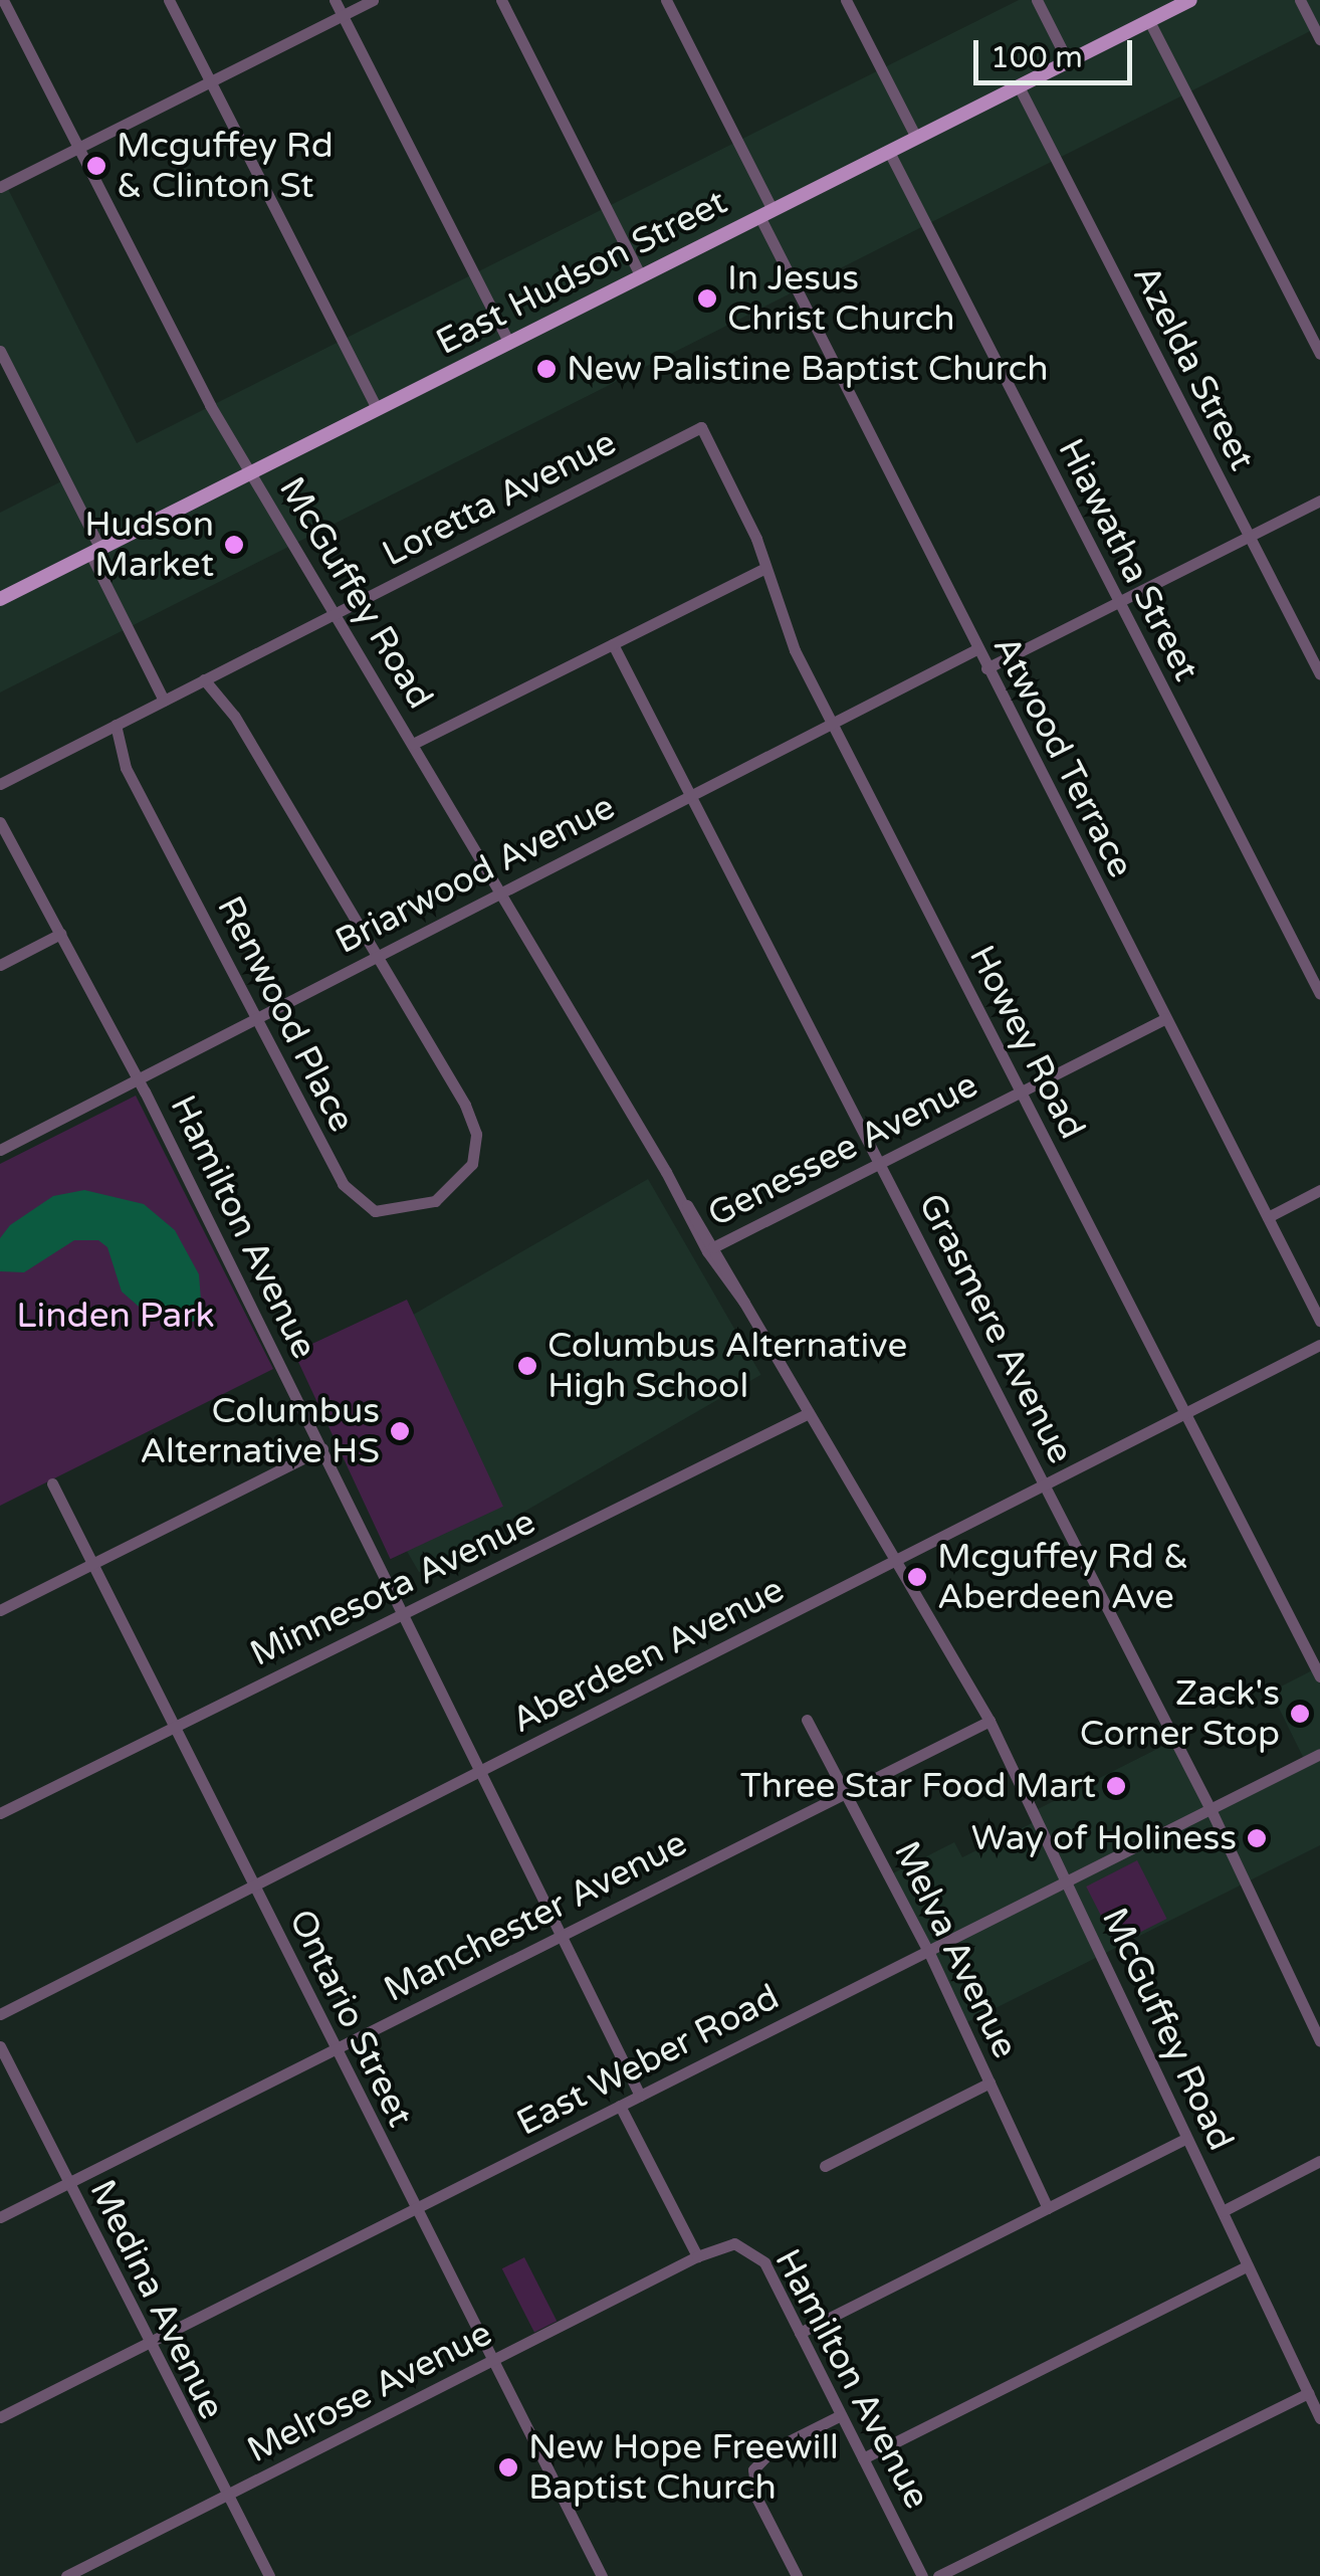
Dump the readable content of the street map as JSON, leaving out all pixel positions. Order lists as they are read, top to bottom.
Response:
{
  "streets": {
    "main road": ["East Hudson Street"],
    "street": [
      "Azelda Street",
      "Loretta Avenue",
      "Hiawatha Street",
      "McGuffey Road",
      "Atwood Terrace",
      "Briarwood Avenue",
      "Renwood Place",
      "Howey Road",
      "Genessee Avenue",
      "Hamilton Avenue",
      "Grasmere Avenue",
      "Minnesota Avenue",
      "Aberdeen Avenue",
      "Manchester Avenue",
      "Melva Avenue",
      "Ontario Street",
      "East Weber Road",
      "Medina Avenue",
      "Melrose Avenue"
    ]
  },
  "crossings": [
    ["East Hudson Street", "Azelda Street"],
    ["East Hudson Street", "Hiawatha Street"],
    ["East Hudson Street", "McGuffey Road"],
    ["East Hudson Street", "Atwood Terrace"],
    ["Loretta Avenue", "McGuffey Road"],
    ["Loretta Avenue", "Renwood Place"],
    ["Loretta Avenue", "Howey Road"],
    ["McGuffey Road", "Briarwood Avenue"],
    ["McGuffey Road", "Genessee Avenue"],
    ["McGuffey Road", "Minnesota Avenue"],
    ["McGuffey Road", "Aberdeen Avenue"],
    ["McGuffey Road", "Manchester Avenue"],
    ["McGuffey Road", "East Weber Road"],
    ["Atwood Terrace", "Briarwood Avenue"],
    ["Atwood Terrace", "Genessee Avenue"],
    ["Briarwood Avenue", "Renwood Place"],
    ["Briarwood Avenue", "Howey Road"],
    ["Briarwood Avenue", "Hamilton Avenue"],
    ["Briarwood Avenue", "Grasmere Avenue"],
    ["Howey Road", "Genessee Avenue"],
    ["Howey Road", "Aberdeen Avenue"],
    ["Genessee Avenue", "Grasmere Avenue"],
    ["Hamilton Avenue", "Minnesota Avenue"],
    ["Hamilton Avenue", "Aberdeen Avenue"],
    ["Hamilton Avenue", "Manchester Avenue"],
    ["Hamilton Avenue", "East Weber Road"],
    ["Hamilton Avenue", "Melrose Avenue"],
    ["Grasmere Avenue", "Aberdeen Avenue"],
    ["Grasmere Avenue", "East Weber Road"],
    ["Minnesota Avenue", "Ontario Street"],
    ["Aberdeen Avenue", "Ontario Street"],
    ["Manchester Avenue", "Melva Avenue"],
    ["Manchester Avenue", "Ontario Street"],
    ["Manchester Avenue", "Medina Avenue"],
    ["Melva Avenue", "East Weber Road"],
    ["Ontario Street", "East Weber Road"],
    ["Ontario Street", "Melrose Avenue"],
    ["East Weber Road", "Medina Avenue"],
    ["Medina Avenue", "Melrose Avenue"]
  ],
  "parks": ["Linden Park"],
  "places": [
    "Mcguffey Rd & Clinton St",
    "In Jesus Christ Church",
    "New Palistine Baptist Church",
    "Hudson Market",
    "Columbus Alternative High School",
    "Columbus Alternative HS",
    "Mcguffey Rd & Aberdeen Ave",
    "Zack's Corner Stop",
    "Three Star Food Mart",
    "Way of Holiness",
    "New Hope Freewill Baptist Church"
  ],
  "scale_bar": "100 m"
}
